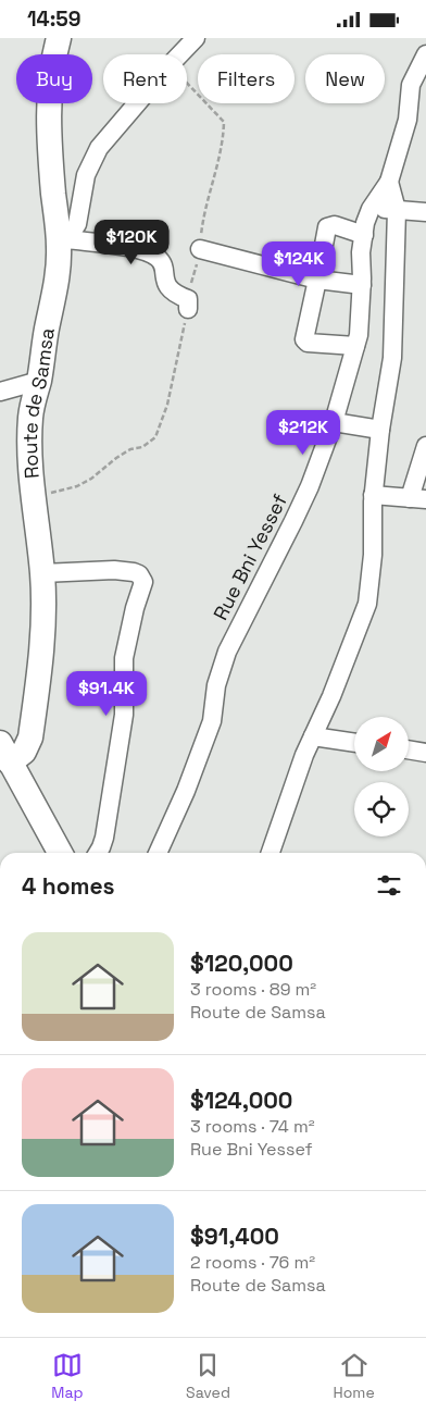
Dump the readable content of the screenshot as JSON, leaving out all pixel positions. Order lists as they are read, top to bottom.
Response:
{
  "streets": {
    "street": ["Route de Samsa", "Rue Bni Yessef"]
  },
  "north": "top right",
  "page": {
    "status": "14:59",
    "chip": [
      "Buy",
      "Rent",
      "Filters",
      "New"
    ],
    "price": [
      "$120K",
      "$124K",
      "$212K",
      "$91.4K"
    ],
    "heading": "4 homes",
    "list": [
      {
        "name": "$120,000",
        "note": "3 rooms · 89 m² · Route de Samsa"
      },
      {
        "name": "$124,000",
        "note": "3 rooms · 74 m² · Rue Bni Yessef"
      },
      {
        "name": "$91,400",
        "note": "2 rooms · 76 m² · Route de Samsa"
      }
    ],
    "tabs": ["Map", "Saved", "Home"]
  }
}
